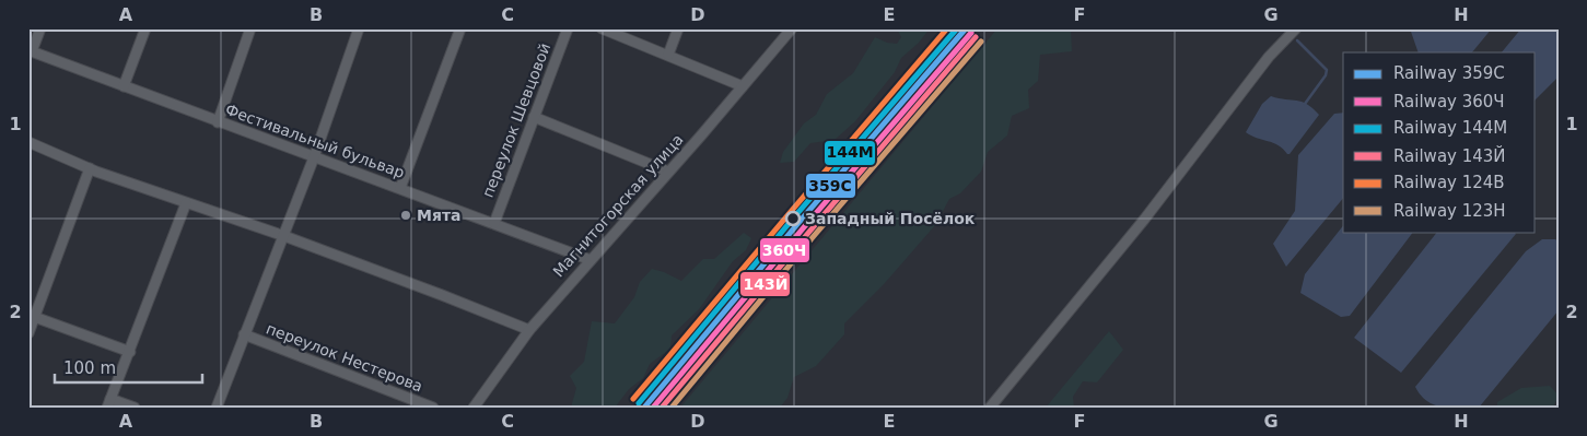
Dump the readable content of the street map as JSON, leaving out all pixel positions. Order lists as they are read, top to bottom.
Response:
{
  "streets": {
    "street": [
      "переулок Шевцовой",
      "Фестивальный бульвар",
      "Магнитогорская улица",
      "переулок Нестерова"
    ]
  },
  "crossings": [
    ["переулок Шевцовой", "Фестивальный бульвар"],
    ["Фестивальный бульвар", "Магнитогорская улица"]
  ],
  "places": ["Мята", "Западный Посёлок"],
  "lines": [
    "rail line 359С",
    "rail line 144М",
    "rail line 124В",
    "rail line 360Ч",
    "rail line 143Й",
    "rail line 123Н"
  ],
  "legend": [
    "Railway 359С",
    "Railway 360Ч",
    "Railway 144М",
    "Railway 143Й",
    "Railway 124В",
    "Railway 123Н"
  ],
  "scale_bar": "100 m",
  "grid": {
    "columns": [
      "A",
      "B",
      "C",
      "D",
      "E",
      "F",
      "G",
      "H"
    ],
    "rows": ["1", "2"]
  }
}
